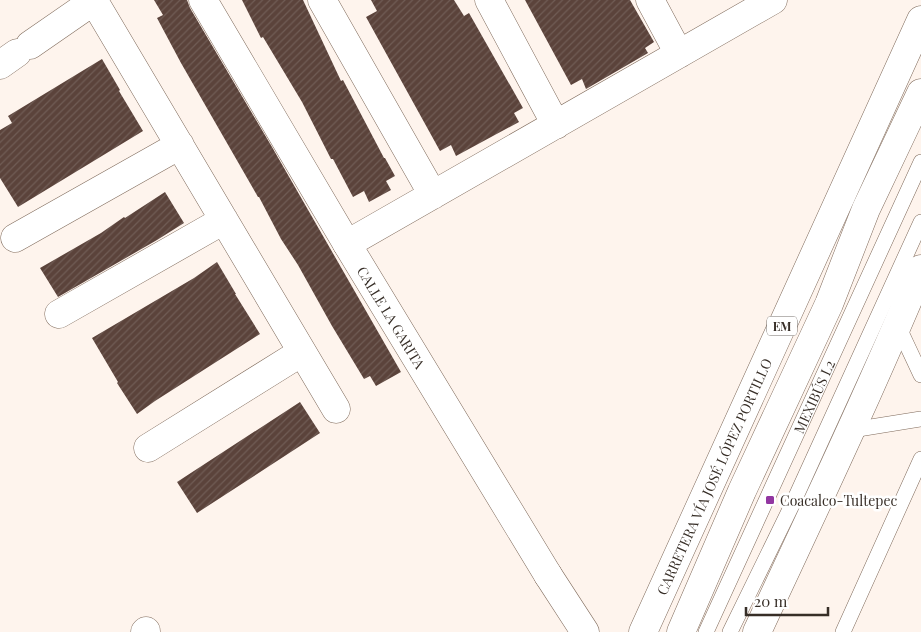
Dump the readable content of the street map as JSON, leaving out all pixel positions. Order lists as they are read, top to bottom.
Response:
{
  "streets": {
    "street": ["CALLE LA GARITA", "EM", "CARRETERA VÍA JOSÉ LÓPEZ PORTILLO"],
    "lane": ["MEXIBÚS L2"]
  },
  "places": {
    "transit": ["Coacalco-Tultepec"]
  },
  "scale_bar": "20 m"
}
